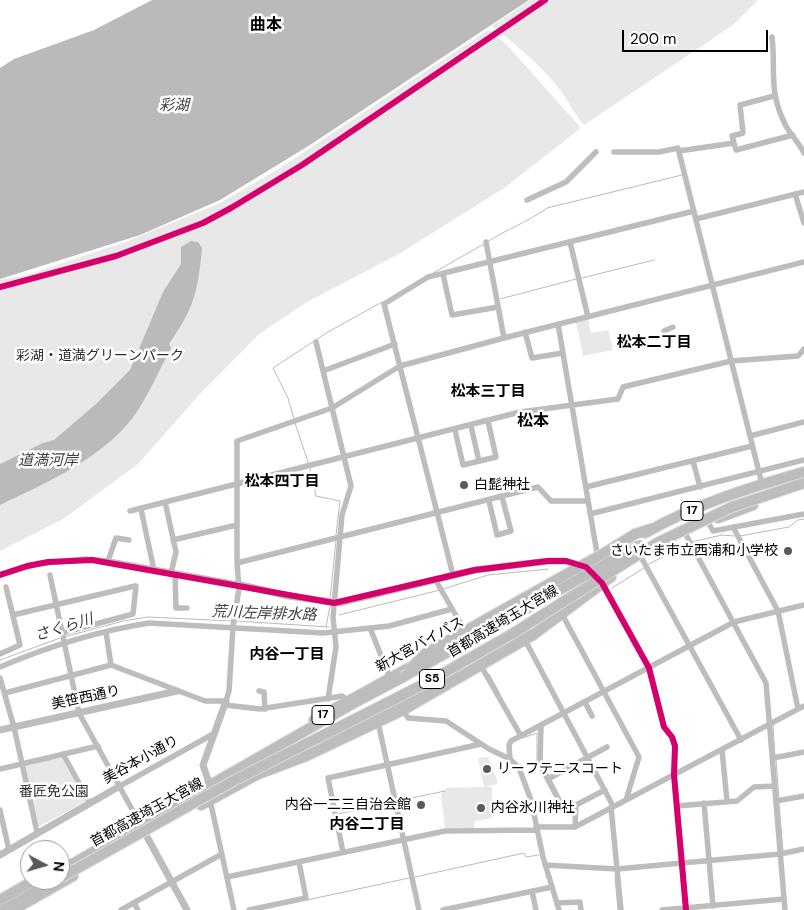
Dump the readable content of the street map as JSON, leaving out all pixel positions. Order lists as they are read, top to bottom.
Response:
{
  "streets": {
    "highway": [
      "17",
      "首都高速埼玉大宮線",
      "新大宮バイパス",
      "S5"
    ],
    "street": ["美笹西通り", "美谷本小通り"]
  },
  "crossings": [
    ["17", "首都高速埼玉大宮線"],
    ["首都高速埼玉大宮線", "S5"],
    ["新大宮バイパス", "S5"]
  ],
  "districts": [
    "曲本",
    "松本二丁目",
    "松本三丁目",
    "松本",
    "松本四丁目",
    "内谷一丁目",
    "内谷二丁目"
  ],
  "water": [
    "彩湖",
    "道満河岸",
    "荒川左岸排水路",
    "さくら川"
  ],
  "parks": ["彩湖・道満グリーンパーク", "番匠免公園"],
  "places": [
    "白髭神社",
    "さいたま市立西浦和小学校",
    "リーフテニスコート",
    "内谷一二三自治会館",
    "内谷氷川神社"
  ],
  "scale_bar": "200 m",
  "north": "right"
}
